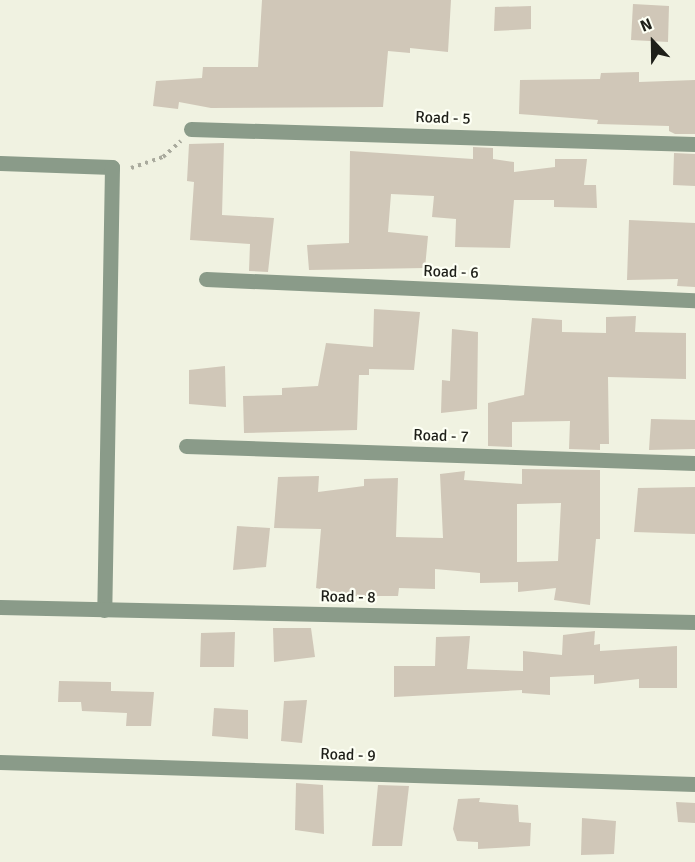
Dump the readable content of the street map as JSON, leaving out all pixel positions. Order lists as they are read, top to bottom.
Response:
{
  "streets": {
    "street": [
      "Road - 5",
      "Road - 6",
      "Road - 7",
      "Road - 8",
      "Road - 9"
    ]
  },
  "north": "top"
}
